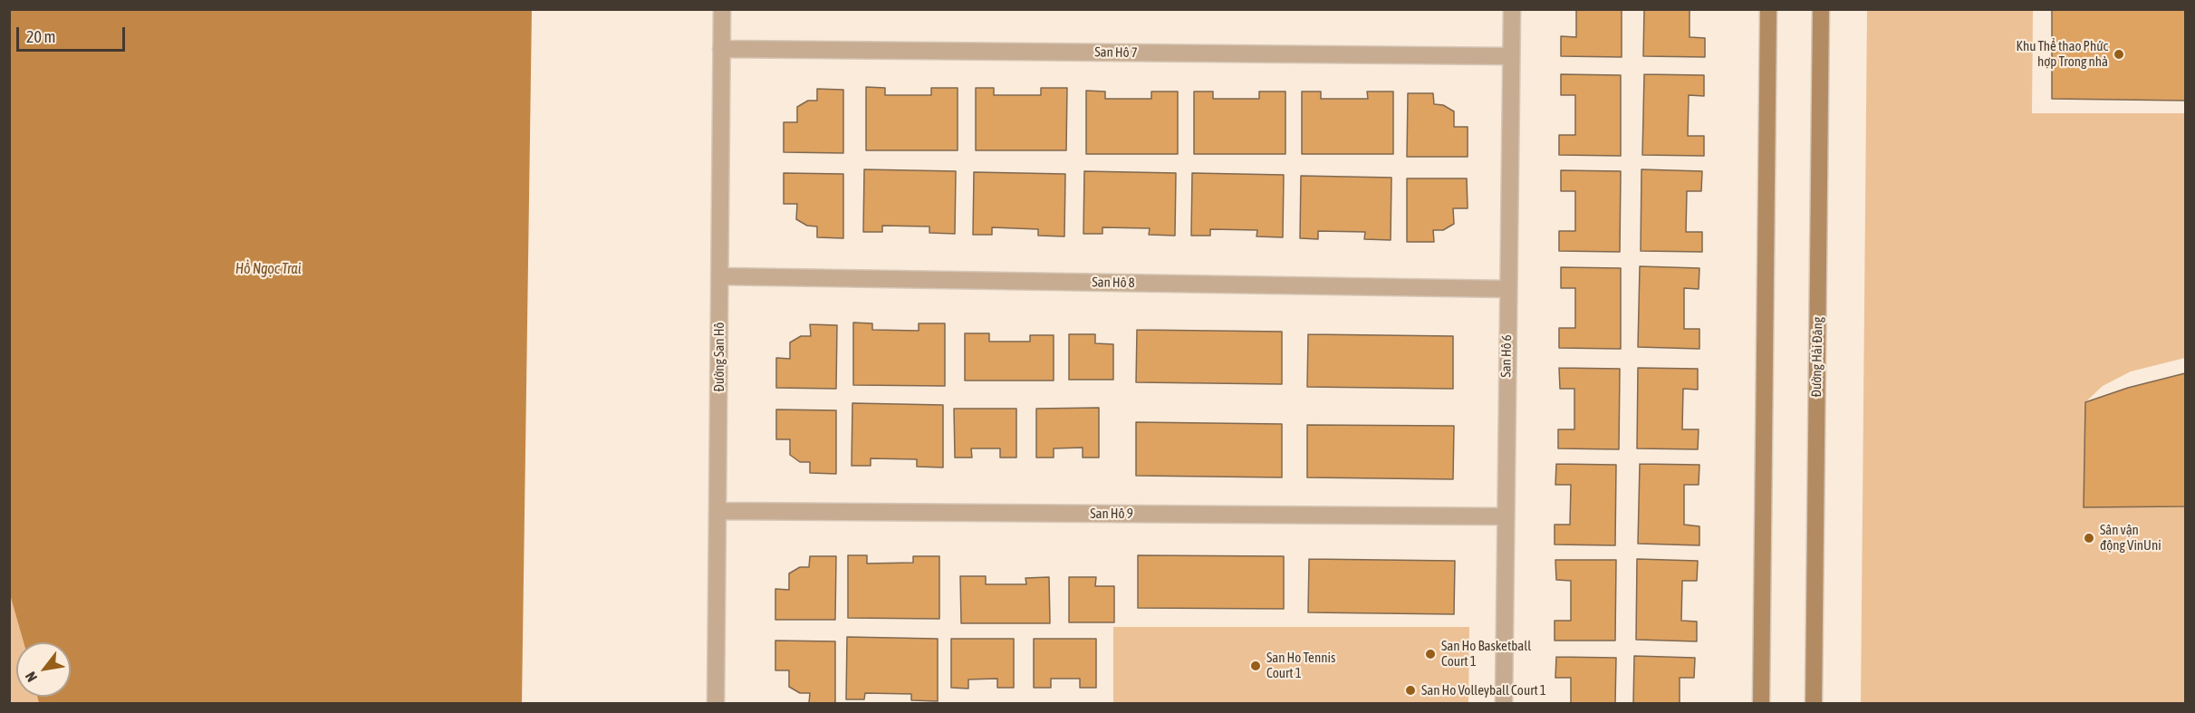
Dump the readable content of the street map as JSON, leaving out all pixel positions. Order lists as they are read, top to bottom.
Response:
{
  "streets": {
    "street": [
      "San Hô 7",
      "San Hô 8",
      "San Hô 6",
      "Đường San Hô",
      "Đường Hải Đăng",
      "San Hô 9"
    ]
  },
  "crossings": [
    ["San Hô 7", "San Hô 6"],
    ["San Hô 7", "Đường San Hô"],
    ["San Hô 8", "San Hô 6"],
    ["San Hô 8", "Đường San Hô"],
    ["San Hô 6", "San Hô 9"],
    ["Đường San Hô", "San Hô 9"]
  ],
  "water": ["Hồ Ngọc Trai"],
  "places": [
    "Khu Thể thao Phức hợp Trong nhà",
    "Sân vận động VinUni",
    "San Ho Basketball Court 1",
    "San Ho Tennis Court 1",
    "San Ho Volleyball Court 1"
  ],
  "scale_bar": "20 m",
  "north": "bottom left"
}
